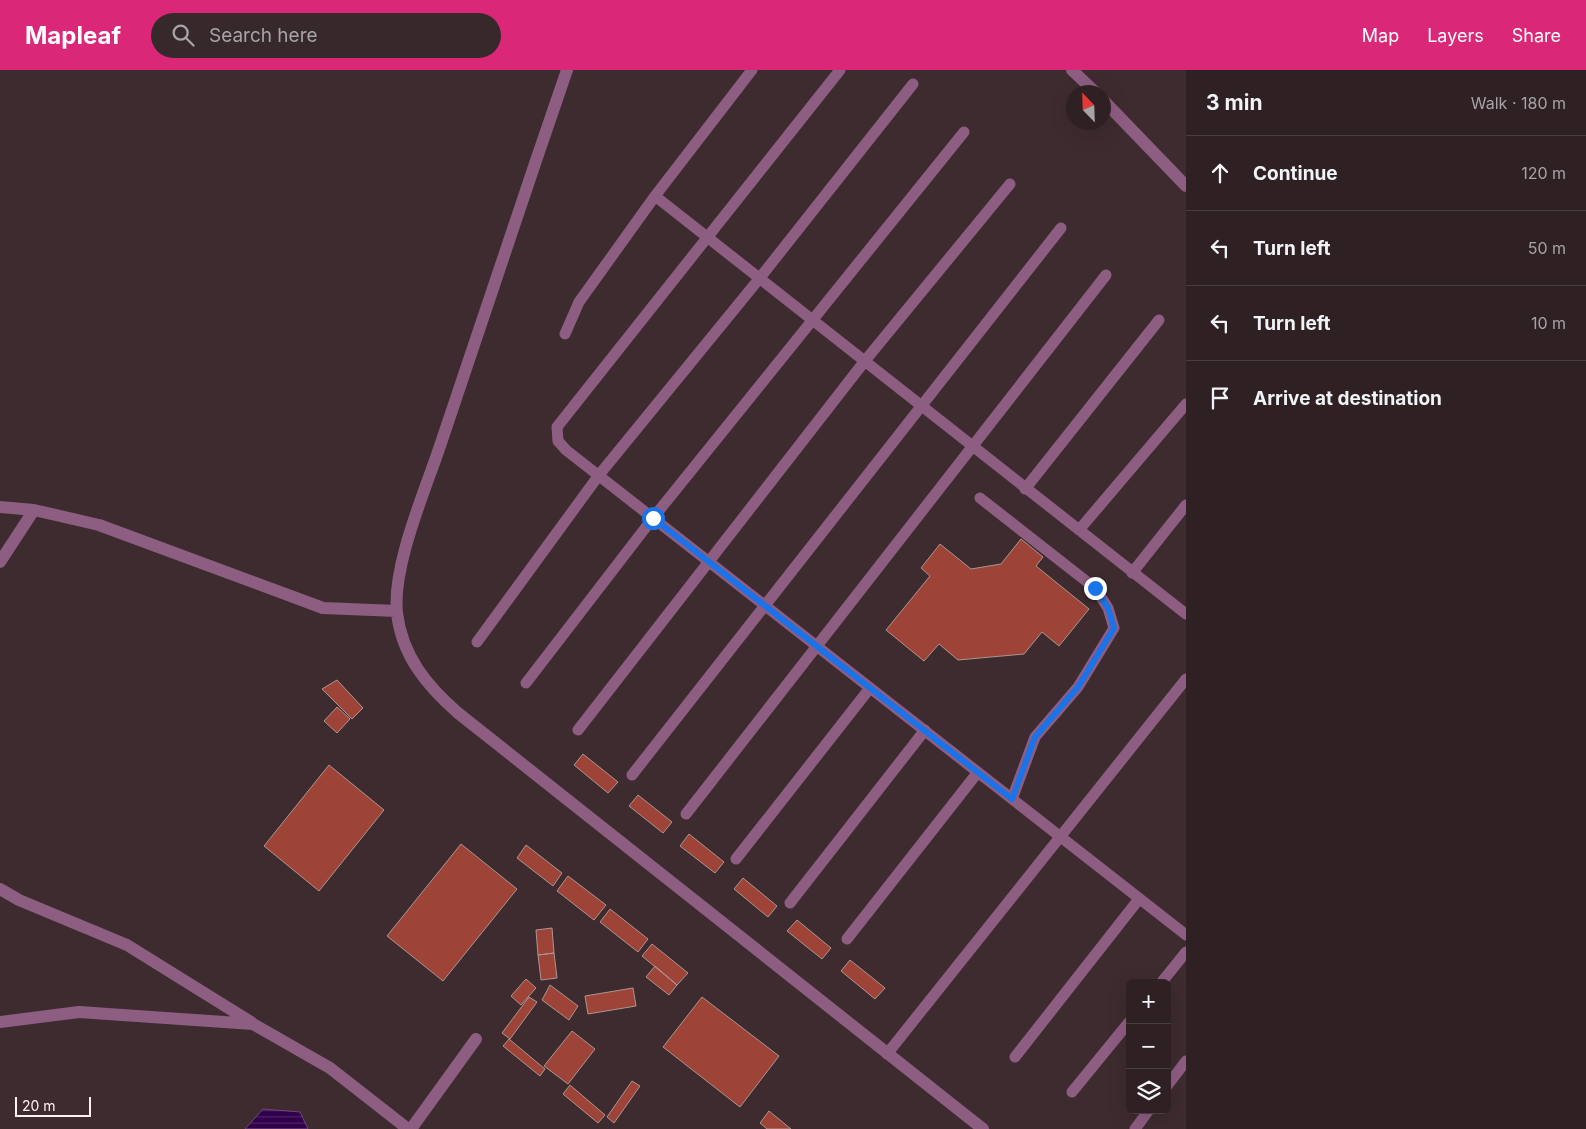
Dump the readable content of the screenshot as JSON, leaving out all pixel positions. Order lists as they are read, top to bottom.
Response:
{
  "scale_bar": "20 m",
  "north": "top left",
  "page": {
    "header": "Mapleaf",
    "search": "Search here",
    "nav": ["Map", "Layers", "Share"],
    "heading": ["3 min", "Walk · 180 m"],
    "list": [
      ["Continue", "120 m"],
      ["Turn left", "50 m"],
      ["Turn left", "10 m"],
      "Arrive at destination"
    ],
    "map_buttons": ["+", "−"],
    "scale": "20 m"
  }
}
